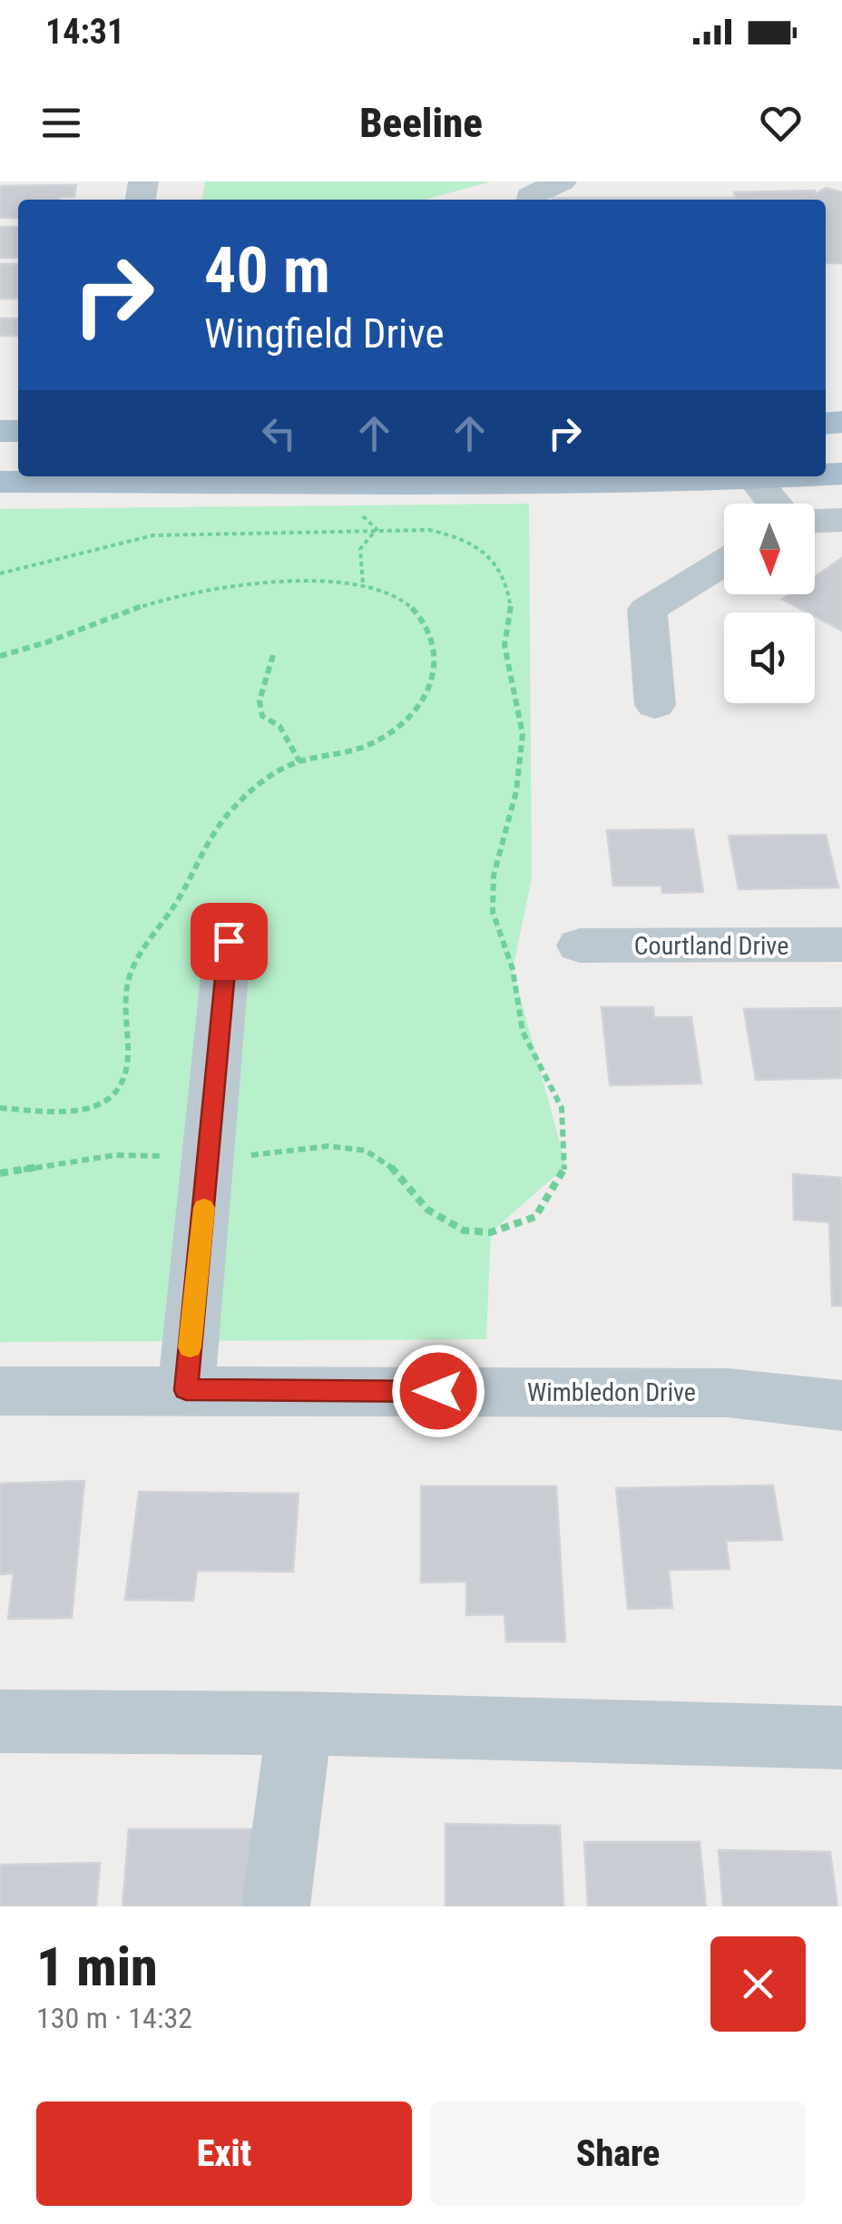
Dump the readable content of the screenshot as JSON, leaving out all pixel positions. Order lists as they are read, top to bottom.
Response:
{
  "streets": {
    "street": ["Courtland Drive", "Wimbledon Drive"]
  },
  "north": "bottom",
  "page": {
    "status": "14:31",
    "header": "Beeline",
    "turn": ["40 m", "Wingfield Drive"],
    "heading": ["1 min", "130 m · 14:32"],
    "buttons": ["Exit", "Share"]
  }
}
